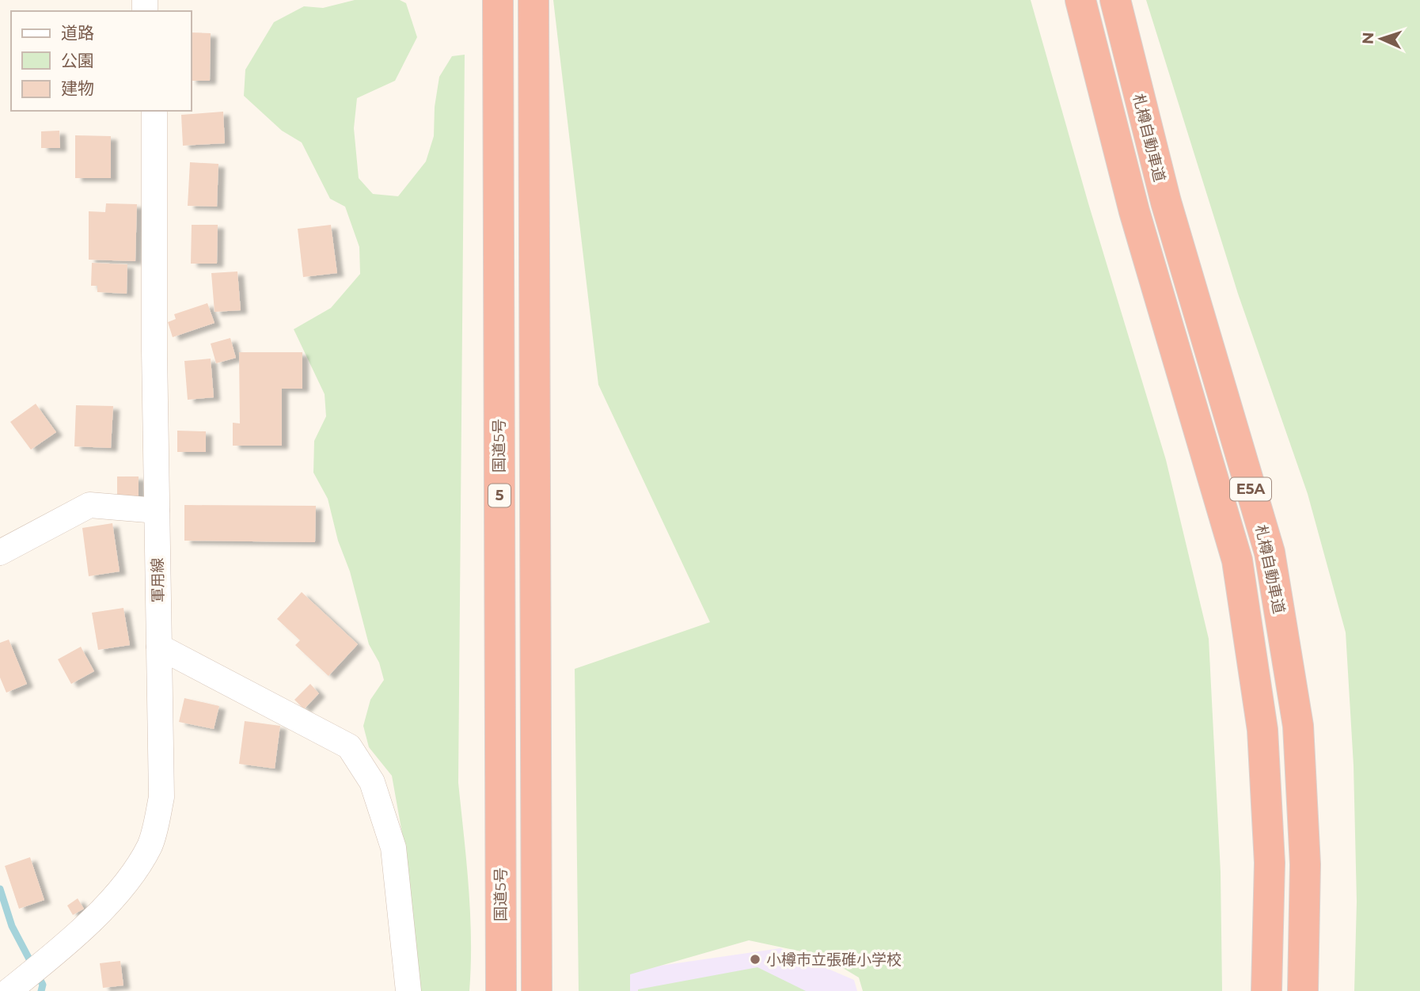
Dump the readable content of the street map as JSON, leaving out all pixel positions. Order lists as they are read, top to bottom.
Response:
{
  "streets": {
    "highway": [
      "札樽自動車道",
      "国道5号",
      "E5A",
      "5"
    ],
    "street": ["軍用線"]
  },
  "places": ["小樽市立張碓小学校"],
  "legend": ["道路", "公園", "建物"],
  "north": "left"
}
